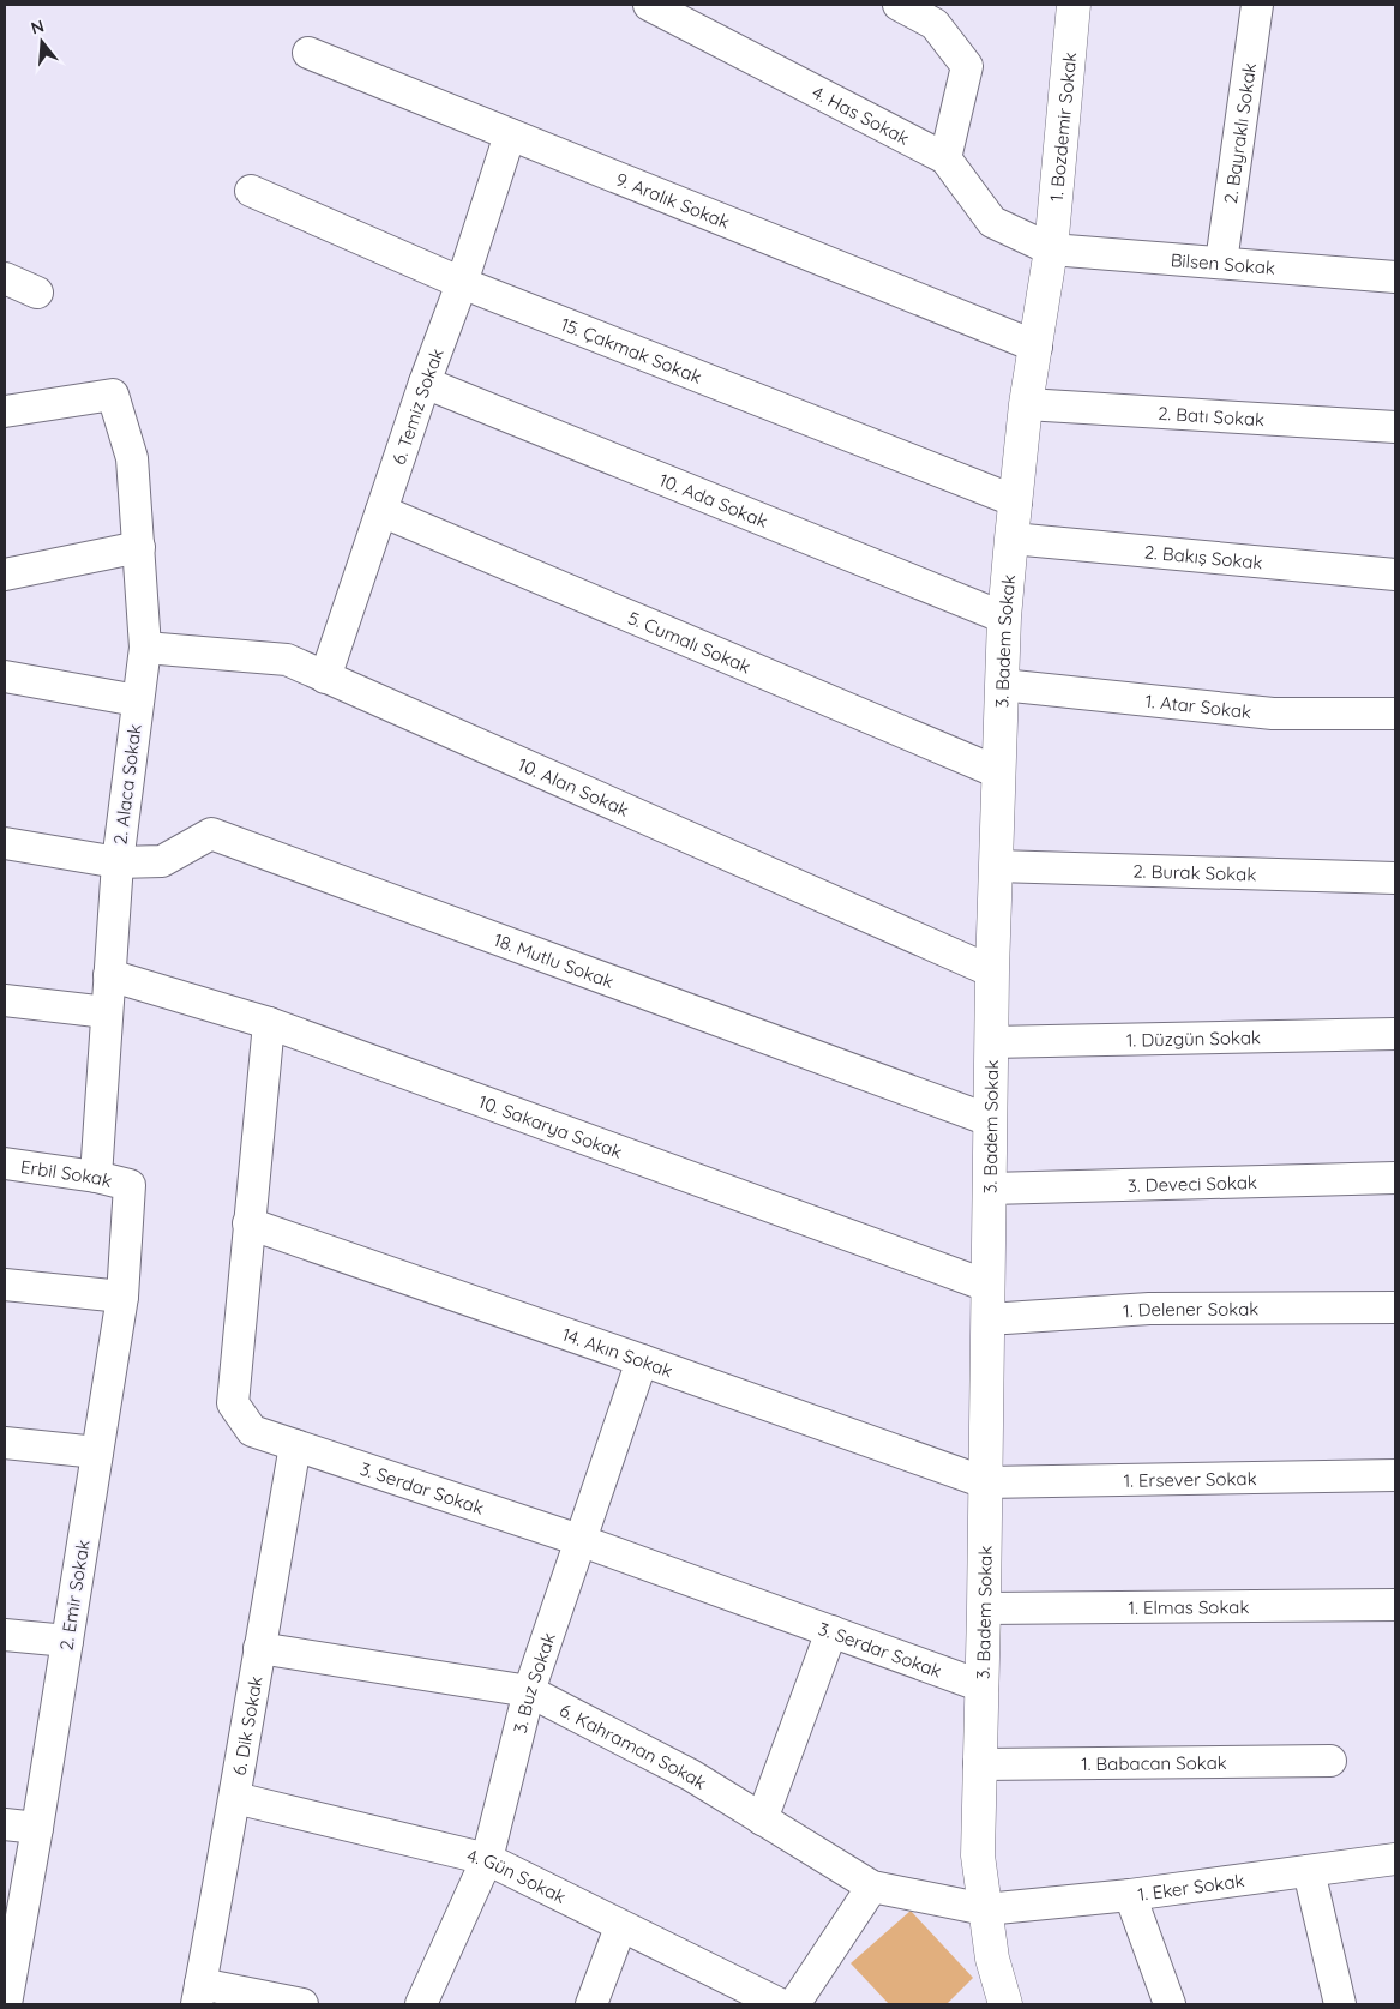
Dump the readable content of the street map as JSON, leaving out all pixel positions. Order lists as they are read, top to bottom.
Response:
{
  "streets": {
    "street": [
      "4. Has Sokak",
      "1. Bozdemir Sokak",
      "2. Bayraklı Sokak",
      "9. Aralık Sokak",
      "Bilsen Sokak",
      "15. Çakmak Sokak",
      "6. Temiz Sokak",
      "2. Batı Sokak",
      "10. Ada Sokak",
      "2. Bakış Sokak",
      "5. Cumalı Sokak",
      "3. Badem Sokak",
      "1. Atar Sokak",
      "2. Alaca Sokak",
      "10. Alan Sokak",
      "2. Burak Sokak",
      "18. Mutlu Sokak",
      "1. Düzgün Sokak",
      "10. Sakarya Sokak",
      "Erbil Sokak",
      "3. Deveci Sokak",
      "1. Delener Sokak",
      "14. Akın Sokak",
      "1. Ersever Sokak",
      "3. Serdar Sokak",
      "2. Emir Sokak",
      "1. Elmas Sokak",
      "3. Buz Sokak",
      "6. Dik Sokak",
      "6. Kahraman Sokak",
      "1. Babacan Sokak",
      "4. Gün Sokak",
      "1. Eker Sokak"
    ]
  },
  "crossings": [
    ["4. Has Sokak", "1. Bozdemir Sokak"],
    ["4. Has Sokak", "Bilsen Sokak"],
    ["4. Has Sokak", "3. Badem Sokak"],
    ["1. Bozdemir Sokak", "Bilsen Sokak"],
    ["1. Bozdemir Sokak", "3. Badem Sokak"],
    ["2. Bayraklı Sokak", "Bilsen Sokak"],
    ["9. Aralık Sokak", "6. Temiz Sokak"],
    ["9. Aralık Sokak", "3. Badem Sokak"],
    ["Bilsen Sokak", "3. Badem Sokak"],
    ["15. Çakmak Sokak", "6. Temiz Sokak"],
    ["15. Çakmak Sokak", "3. Badem Sokak"],
    ["6. Temiz Sokak", "10. Ada Sokak"],
    ["6. Temiz Sokak", "5. Cumalı Sokak"],
    ["6. Temiz Sokak", "10. Alan Sokak"],
    ["2. Batı Sokak", "3. Badem Sokak"],
    ["10. Ada Sokak", "3. Badem Sokak"],
    ["2. Bakış Sokak", "3. Badem Sokak"],
    ["5. Cumalı Sokak", "3. Badem Sokak"],
    ["3. Badem Sokak", "1. Atar Sokak"],
    ["3. Badem Sokak", "10. Alan Sokak"],
    ["3. Badem Sokak", "2. Burak Sokak"],
    ["3. Badem Sokak", "18. Mutlu Sokak"],
    ["3. Badem Sokak", "1. Düzgün Sokak"],
    ["3. Badem Sokak", "10. Sakarya Sokak"],
    ["3. Badem Sokak", "3. Deveci Sokak"],
    ["3. Badem Sokak", "1. Delener Sokak"],
    ["3. Badem Sokak", "14. Akın Sokak"],
    ["3. Badem Sokak", "1. Ersever Sokak"],
    ["3. Badem Sokak", "3. Serdar Sokak"],
    ["3. Badem Sokak", "1. Elmas Sokak"],
    ["3. Badem Sokak", "6. Kahraman Sokak"],
    ["3. Badem Sokak", "1. Babacan Sokak"],
    ["3. Badem Sokak", "1. Eker Sokak"],
    ["2. Alaca Sokak", "10. Alan Sokak"],
    ["2. Alaca Sokak", "18. Mutlu Sokak"],
    ["2. Alaca Sokak", "10. Sakarya Sokak"],
    ["2. Alaca Sokak", "Erbil Sokak"],
    ["10. Sakarya Sokak", "3. Serdar Sokak"],
    ["Erbil Sokak", "2. Emir Sokak"],
    ["14. Akın Sokak", "1. Ersever Sokak"],
    ["14. Akın Sokak", "3. Serdar Sokak"],
    ["14. Akın Sokak", "3. Buz Sokak"],
    ["3. Serdar Sokak", "3. Buz Sokak"],
    ["3. Serdar Sokak", "6. Dik Sokak"],
    ["3. Buz Sokak", "6. Kahraman Sokak"],
    ["3. Buz Sokak", "4. Gün Sokak"],
    ["6. Dik Sokak", "6. Kahraman Sokak"],
    ["6. Dik Sokak", "4. Gün Sokak"],
    ["6. Kahraman Sokak", "1. Eker Sokak"]
  ],
  "north": "top"
}
